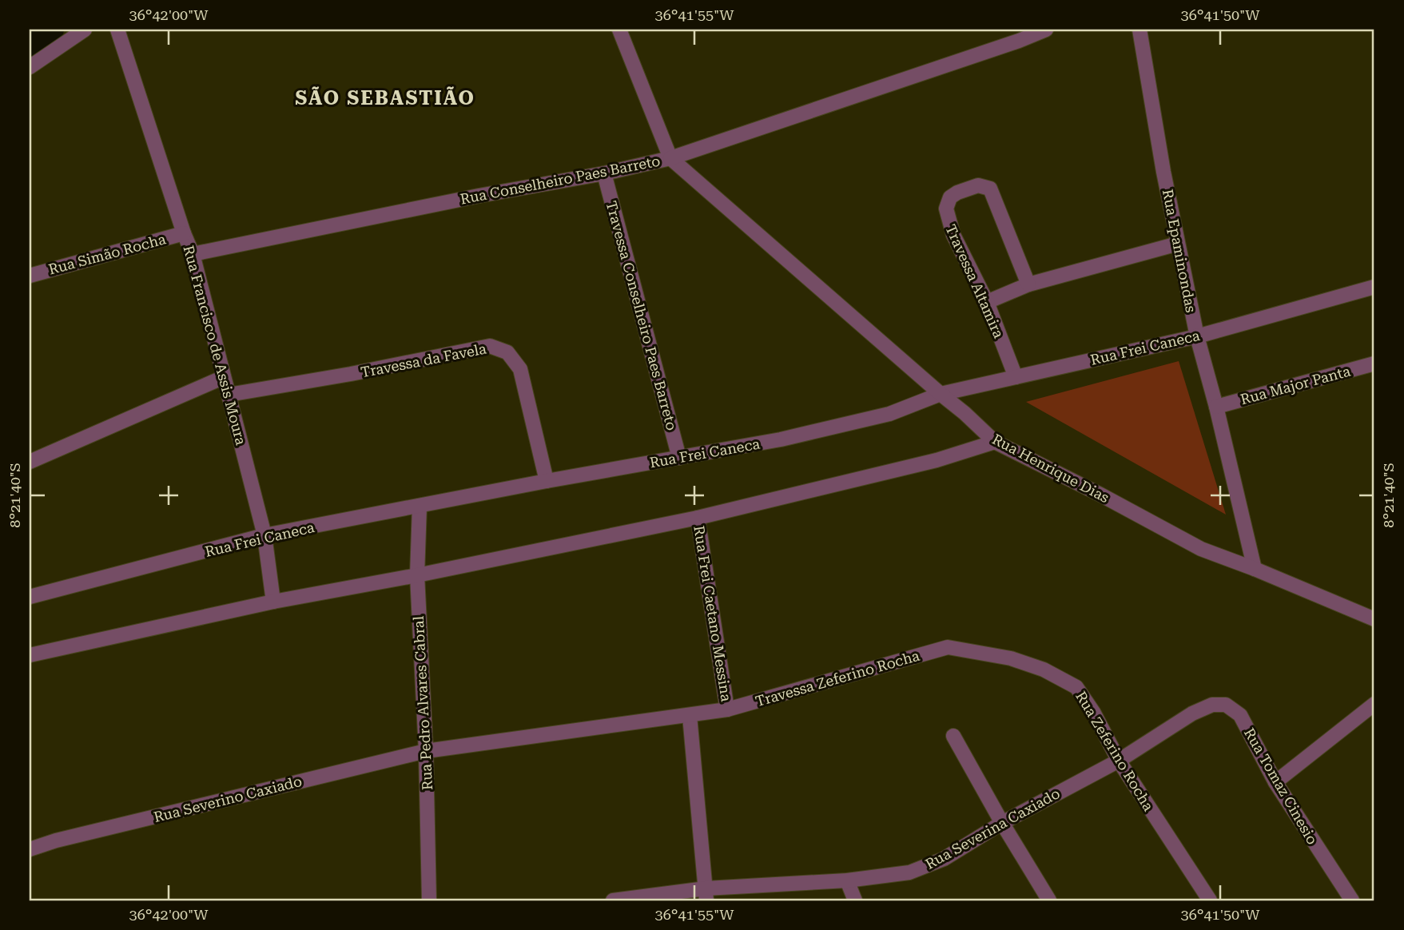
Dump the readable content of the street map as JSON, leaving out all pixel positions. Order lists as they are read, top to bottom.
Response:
{
  "streets": {
    "street": [
      "Rua Conselheiro Paes Barreto",
      "Rua Epaminondas",
      "Rua Simão Rocha",
      "Travessa Altamira",
      "Travessa Conselheiro Paes Barreto",
      "Rua Francisco de Assis Moura",
      "Rua Frei Caneca",
      "Travessa da Favela",
      "Rua Major Panta",
      "Rua Henrique Dias",
      "Rua Frei Caetano Messina",
      "Travessa Zeferino Rocha",
      "Rua Pedro Alvares Cabral",
      "Rua Zeferino Rocha",
      "Rua Tomaz Cinesio",
      "Rua Severino Caxiado",
      "Rua Severina Caxiado"
    ]
  },
  "crossings": [
    ["Rua Conselheiro Paes Barreto", "Travessa Conselheiro Paes Barreto"],
    ["Rua Conselheiro Paes Barreto", "Rua Francisco de Assis Moura"],
    ["Rua Conselheiro Paes Barreto", "Rua Henrique Dias"],
    ["Rua Epaminondas", "Rua Frei Caneca"],
    ["Rua Epaminondas", "Rua Major Panta"],
    ["Rua Epaminondas", "Rua Henrique Dias"],
    ["Rua Simão Rocha", "Rua Francisco de Assis Moura"],
    ["Travessa Altamira", "Rua Frei Caneca"],
    ["Travessa Conselheiro Paes Barreto", "Rua Frei Caneca"],
    ["Rua Francisco de Assis Moura", "Rua Frei Caneca"],
    ["Rua Francisco de Assis Moura", "Travessa da Favela"],
    ["Rua Frei Caneca", "Travessa da Favela"],
    ["Rua Frei Caneca", "Rua Henrique Dias"],
    ["Rua Frei Caneca", "Rua Pedro Alvares Cabral"],
    ["Rua Frei Caetano Messina", "Travessa Zeferino Rocha"],
    ["Travessa Zeferino Rocha", "Rua Zeferino Rocha"],
    ["Travessa Zeferino Rocha", "Rua Severino Caxiado"],
    ["Rua Pedro Alvares Cabral", "Rua Severino Caxiado"],
    ["Rua Zeferino Rocha", "Rua Severina Caxiado"],
    ["Rua Tomaz Cinesio", "Rua Severina Caxiado"]
  ],
  "districts": ["SÃO SEBASTIÃO"],
  "coordinates": [
    "36°42'00\"W",
    "36°41'55\"W",
    "36°41'50\"W",
    "8°21'40\"S"
  ]
}
